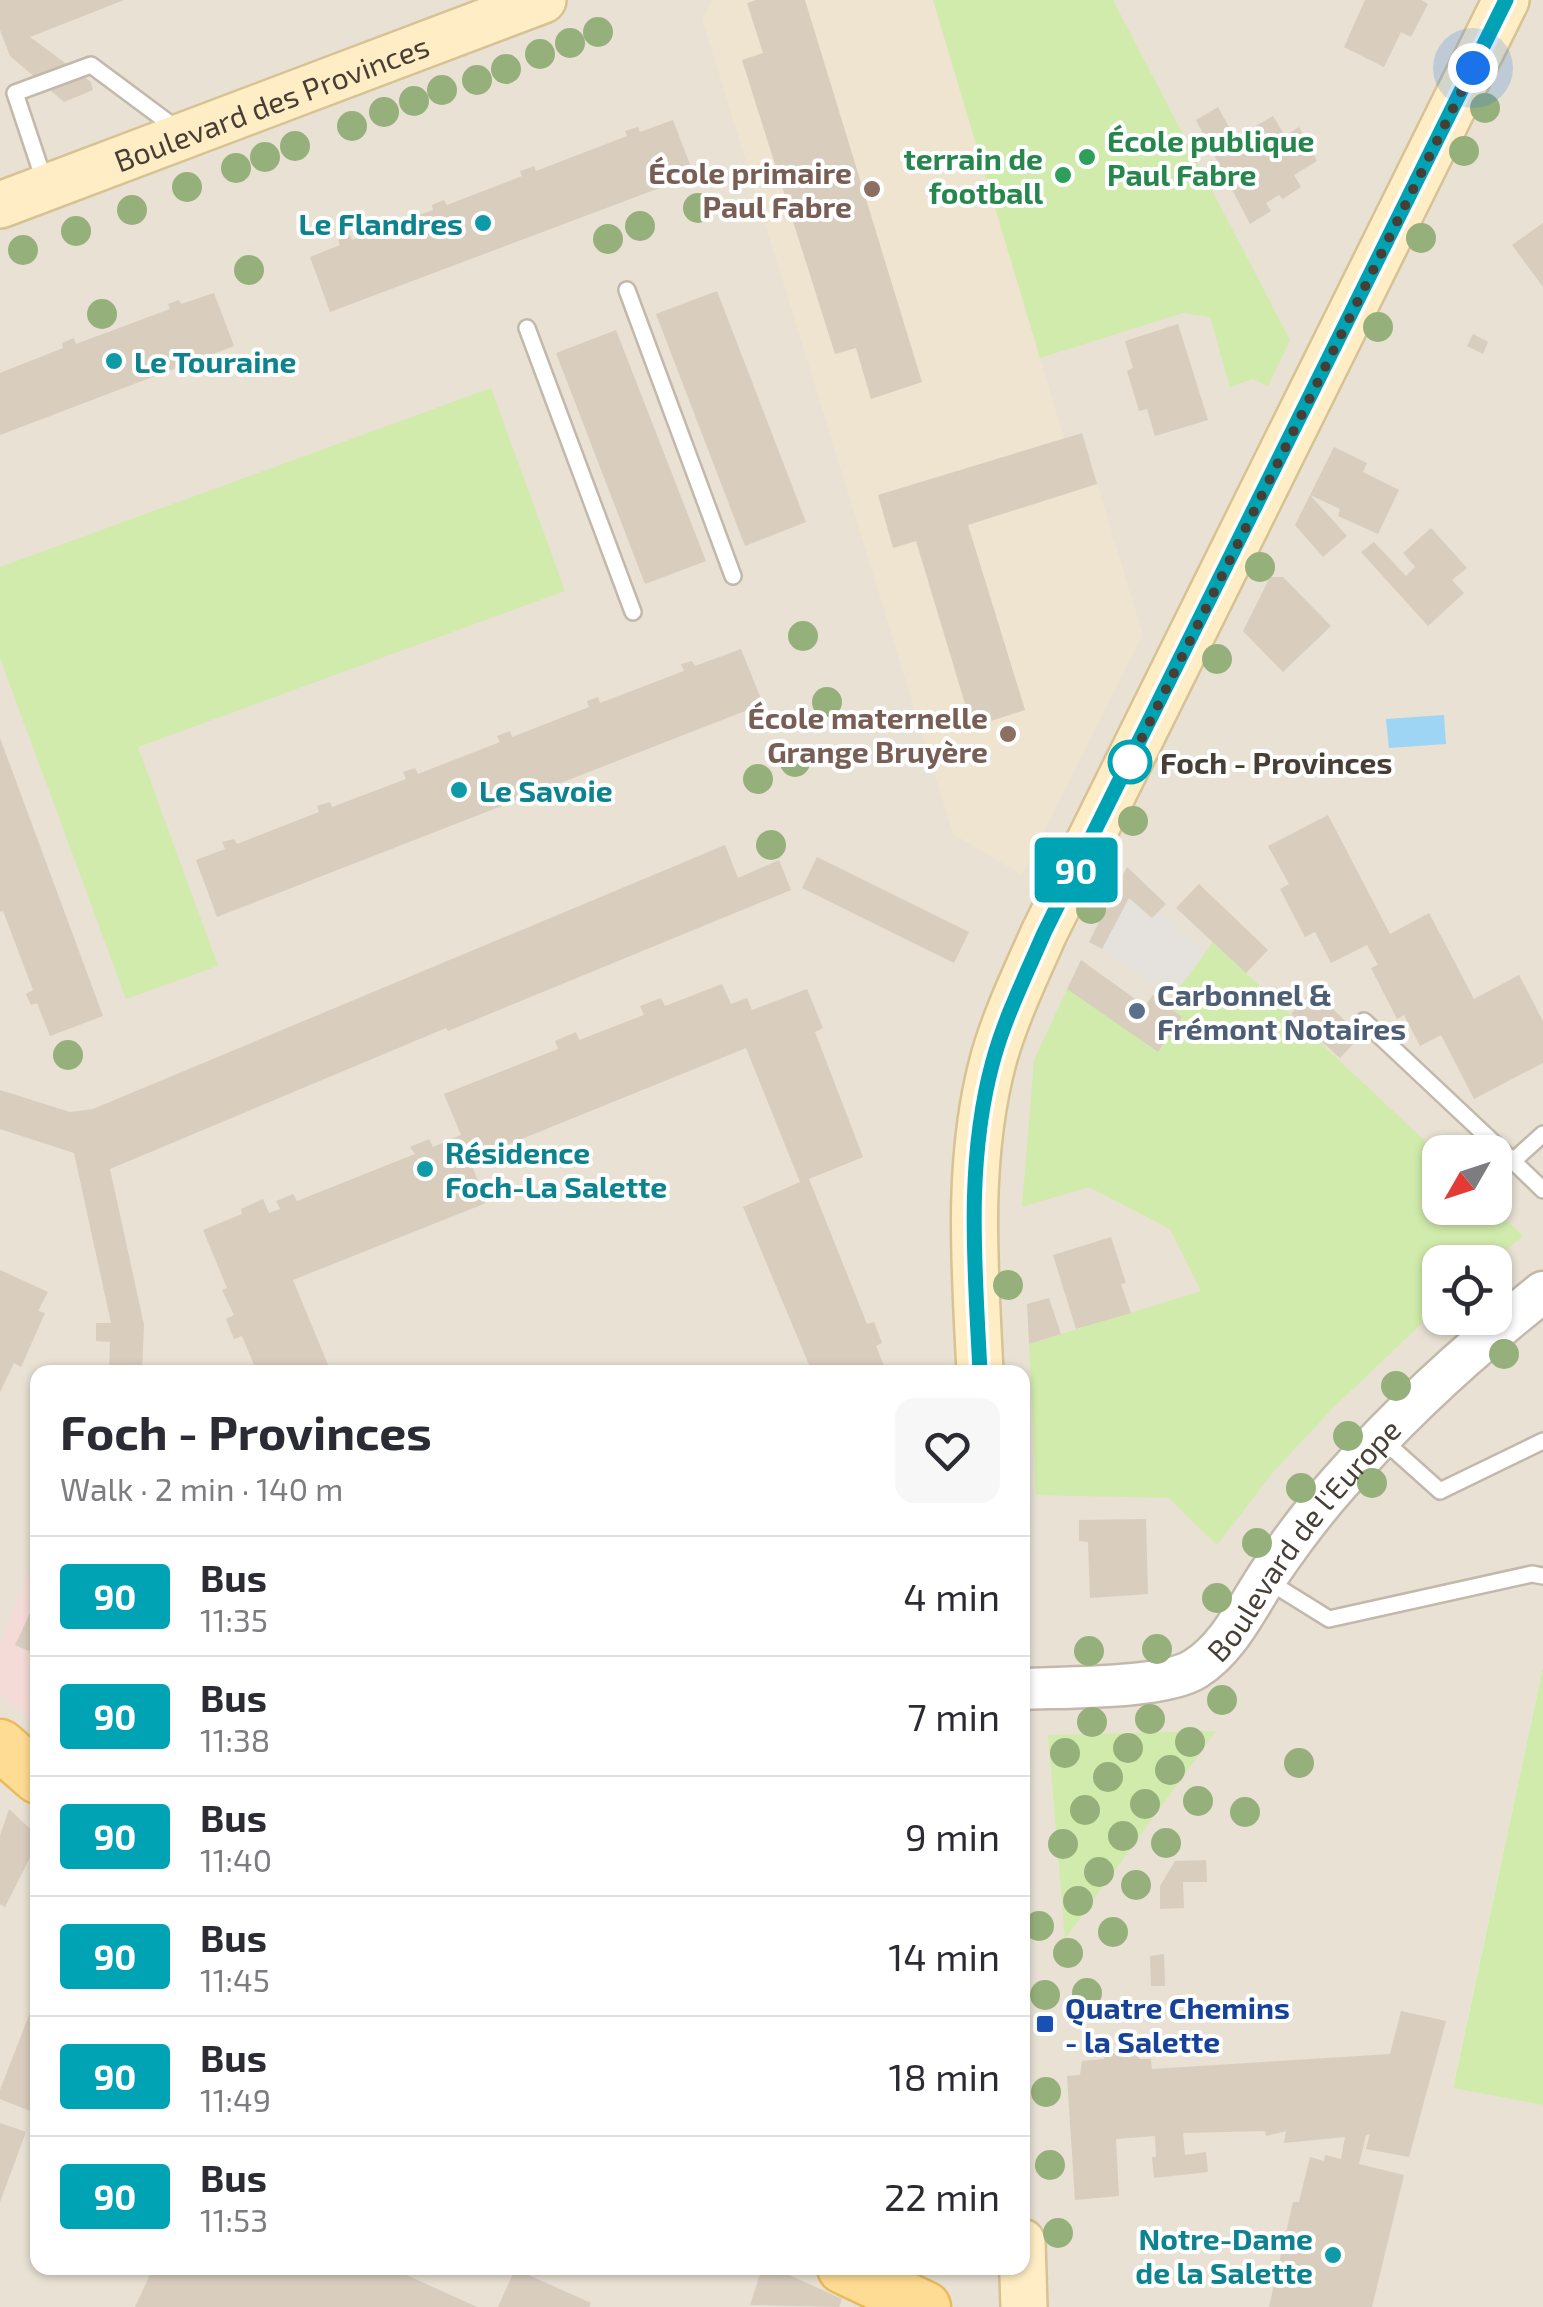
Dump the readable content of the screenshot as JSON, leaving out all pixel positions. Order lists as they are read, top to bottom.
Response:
{
  "streets": {
    "main road": ["Boulevard des Provinces"],
    "street": ["Boulevard de l'Europe"]
  },
  "places": {
    "other": [
      "École publique Paul Fabre",
      "terrain de football",
      "École primaire Paul Fabre",
      "Le Flandres",
      "Le Touraine",
      "École maternelle Grange Bruyère",
      "Foch - Provinces",
      "Le Savoie",
      "Carbonnel & Frémont Notaires",
      "Résidence Foch-La Salette",
      "Notre-Dame de la Salette"
    ],
    "transit": ["Quatre Chemins - la Salette"]
  },
  "lines": ["bus line 90"],
  "north": "bottom left",
  "page": {
    "on_map": "90",
    "heading": ["Foch - Provinces", "Walk · 2 min · 140 m"],
    "list": [
      {
        "mark": "90",
        "name": "Bus",
        "note": "11:35",
        "value": "4 min"
      },
      {
        "mark": "90",
        "name": "Bus",
        "note": "11:38",
        "value": "7 min"
      },
      {
        "mark": "90",
        "name": "Bus",
        "note": "11:40",
        "value": "9 min"
      },
      {
        "mark": "90",
        "name": "Bus",
        "note": "11:45",
        "value": "14 min"
      },
      {
        "mark": "90",
        "name": "Bus",
        "note": "11:49",
        "value": "18 min"
      },
      {
        "mark": "90",
        "name": "Bus",
        "note": "11:53",
        "value": "22 min"
      }
    ]
  }
}
